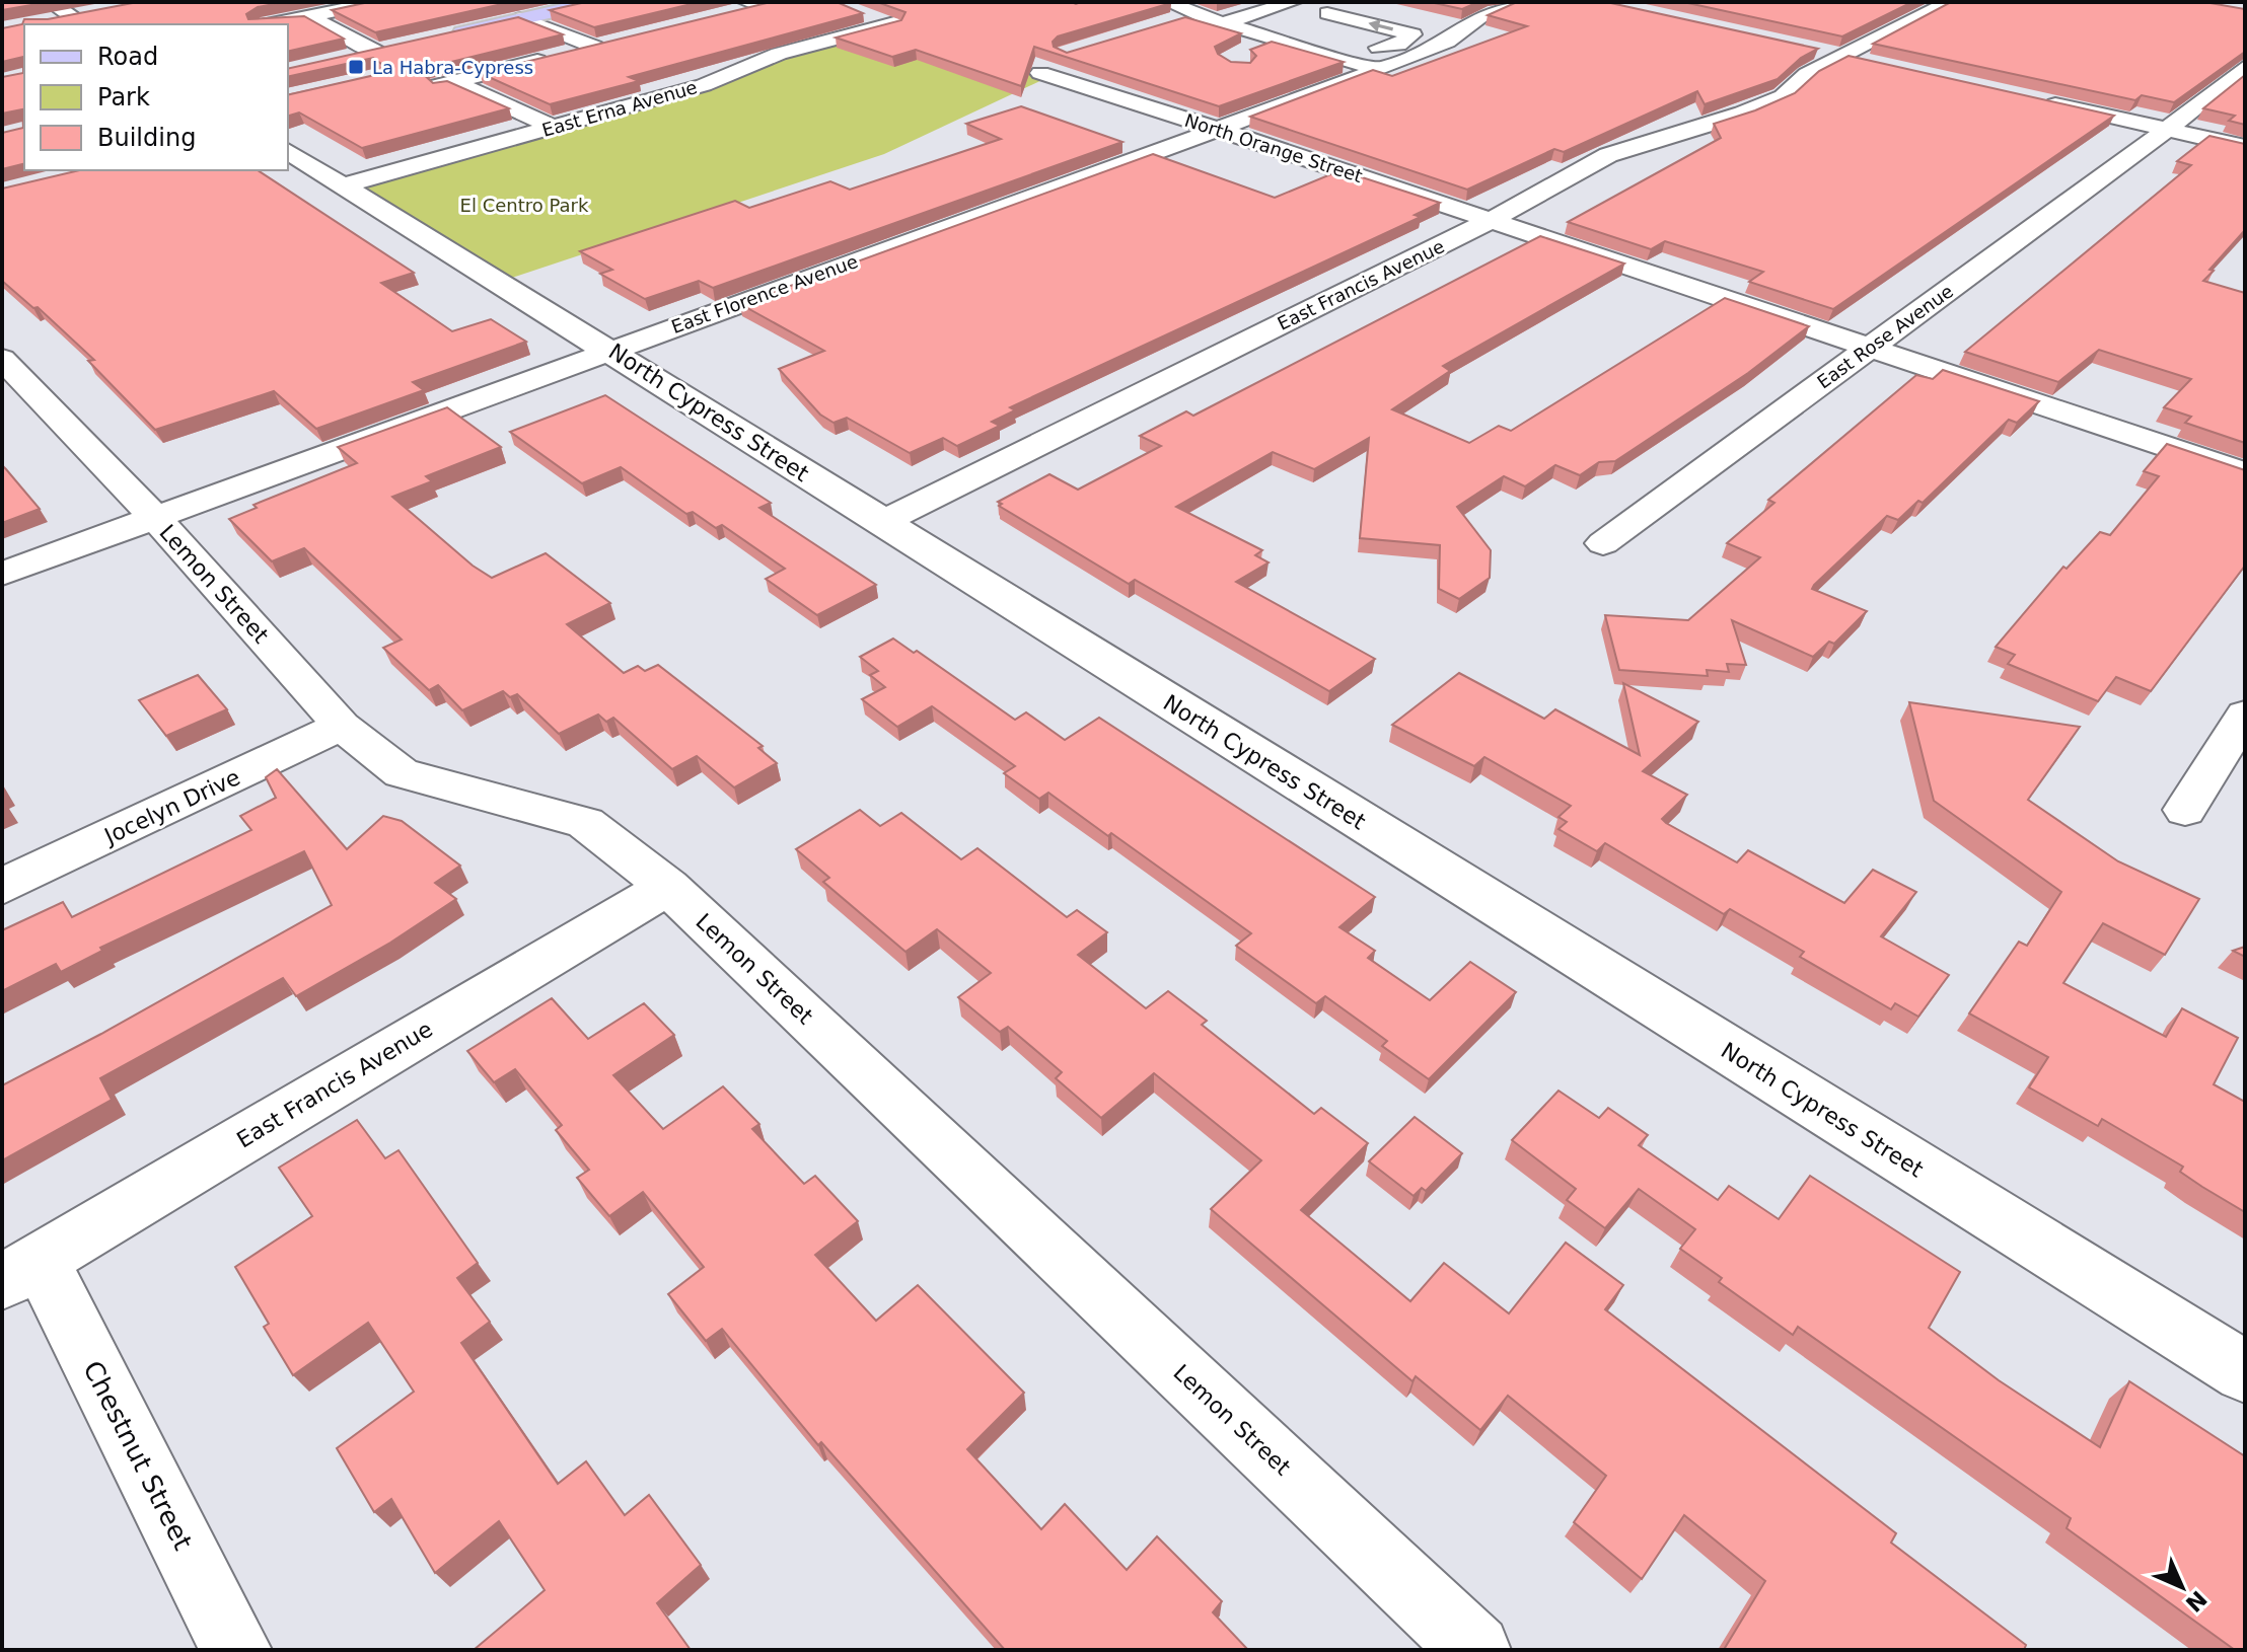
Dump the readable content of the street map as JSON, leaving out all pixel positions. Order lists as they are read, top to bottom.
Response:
{
  "streets": {
    "street": [
      "East Erna Avenue",
      "North Orange Street",
      "East Francis Avenue",
      "East Florence Avenue",
      "East Rose Avenue",
      "North Cypress Street",
      "Lemon Street",
      "Jocelyn Drive",
      "Chestnut Street"
    ]
  },
  "crossings": [
    ["East Erna Avenue", "North Cypress Street"],
    ["North Orange Street", "East Francis Avenue"],
    ["North Orange Street", "East Florence Avenue"],
    ["North Orange Street", "East Rose Avenue"],
    ["East Francis Avenue", "North Cypress Street"],
    ["East Francis Avenue", "Lemon Street"],
    ["East Francis Avenue", "Chestnut Street"],
    ["East Florence Avenue", "North Cypress Street"],
    ["East Florence Avenue", "Lemon Street"],
    ["Lemon Street", "Jocelyn Drive"]
  ],
  "parks": ["El Centro Park"],
  "places": {
    "transit": ["La Habra-Cypress"]
  },
  "legend": ["Road", "Park", "Building"],
  "north": "bottom right"
}
